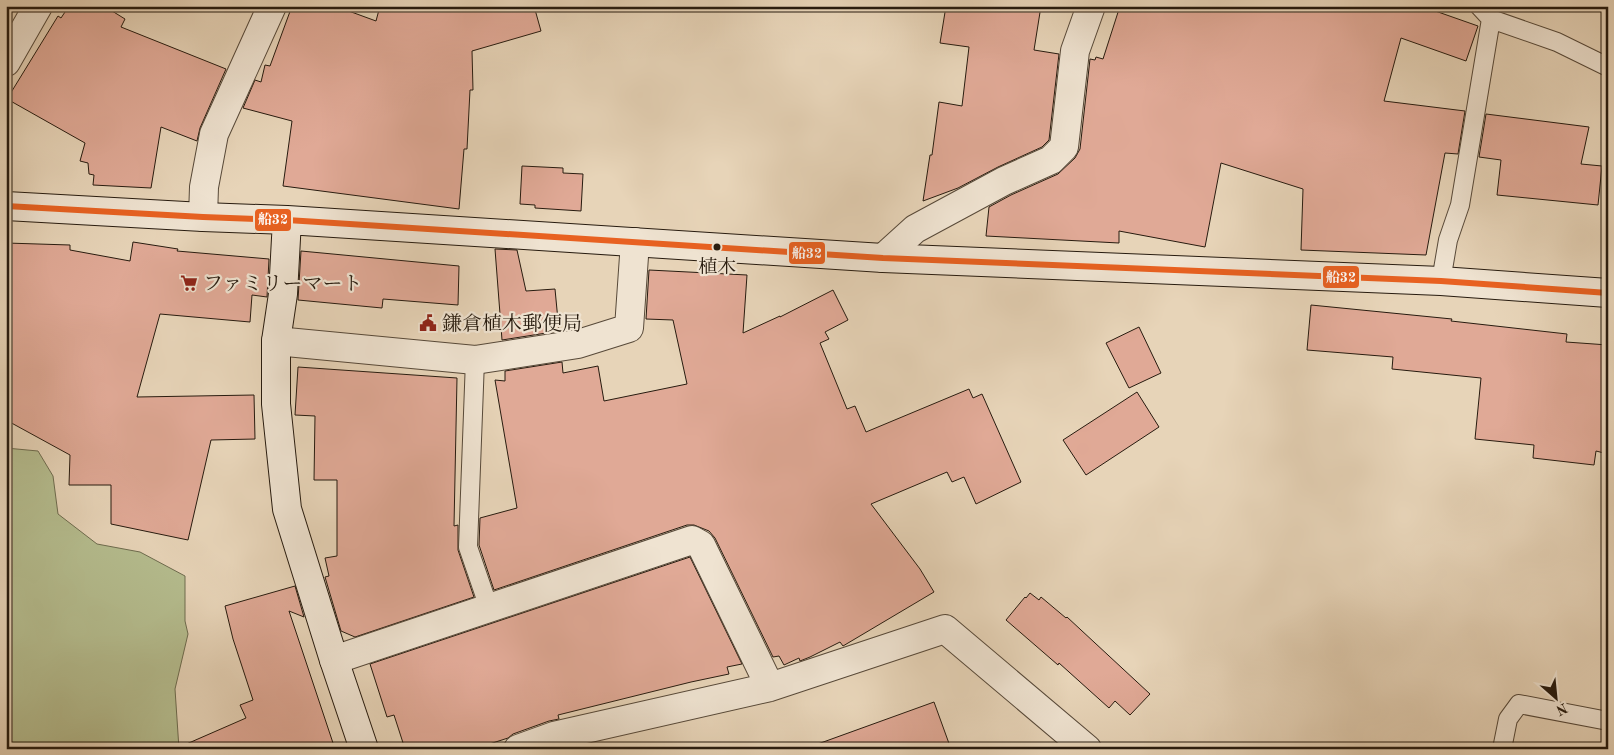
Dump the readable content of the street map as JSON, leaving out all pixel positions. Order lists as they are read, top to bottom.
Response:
{
  "places": {
    "other": ["植木"],
    "supermarket": ["ファミリーマート"],
    "public building": ["鎌倉植木郵便局"]
  },
  "lines": ["transit line 船32"],
  "north": "bottom right"
}
